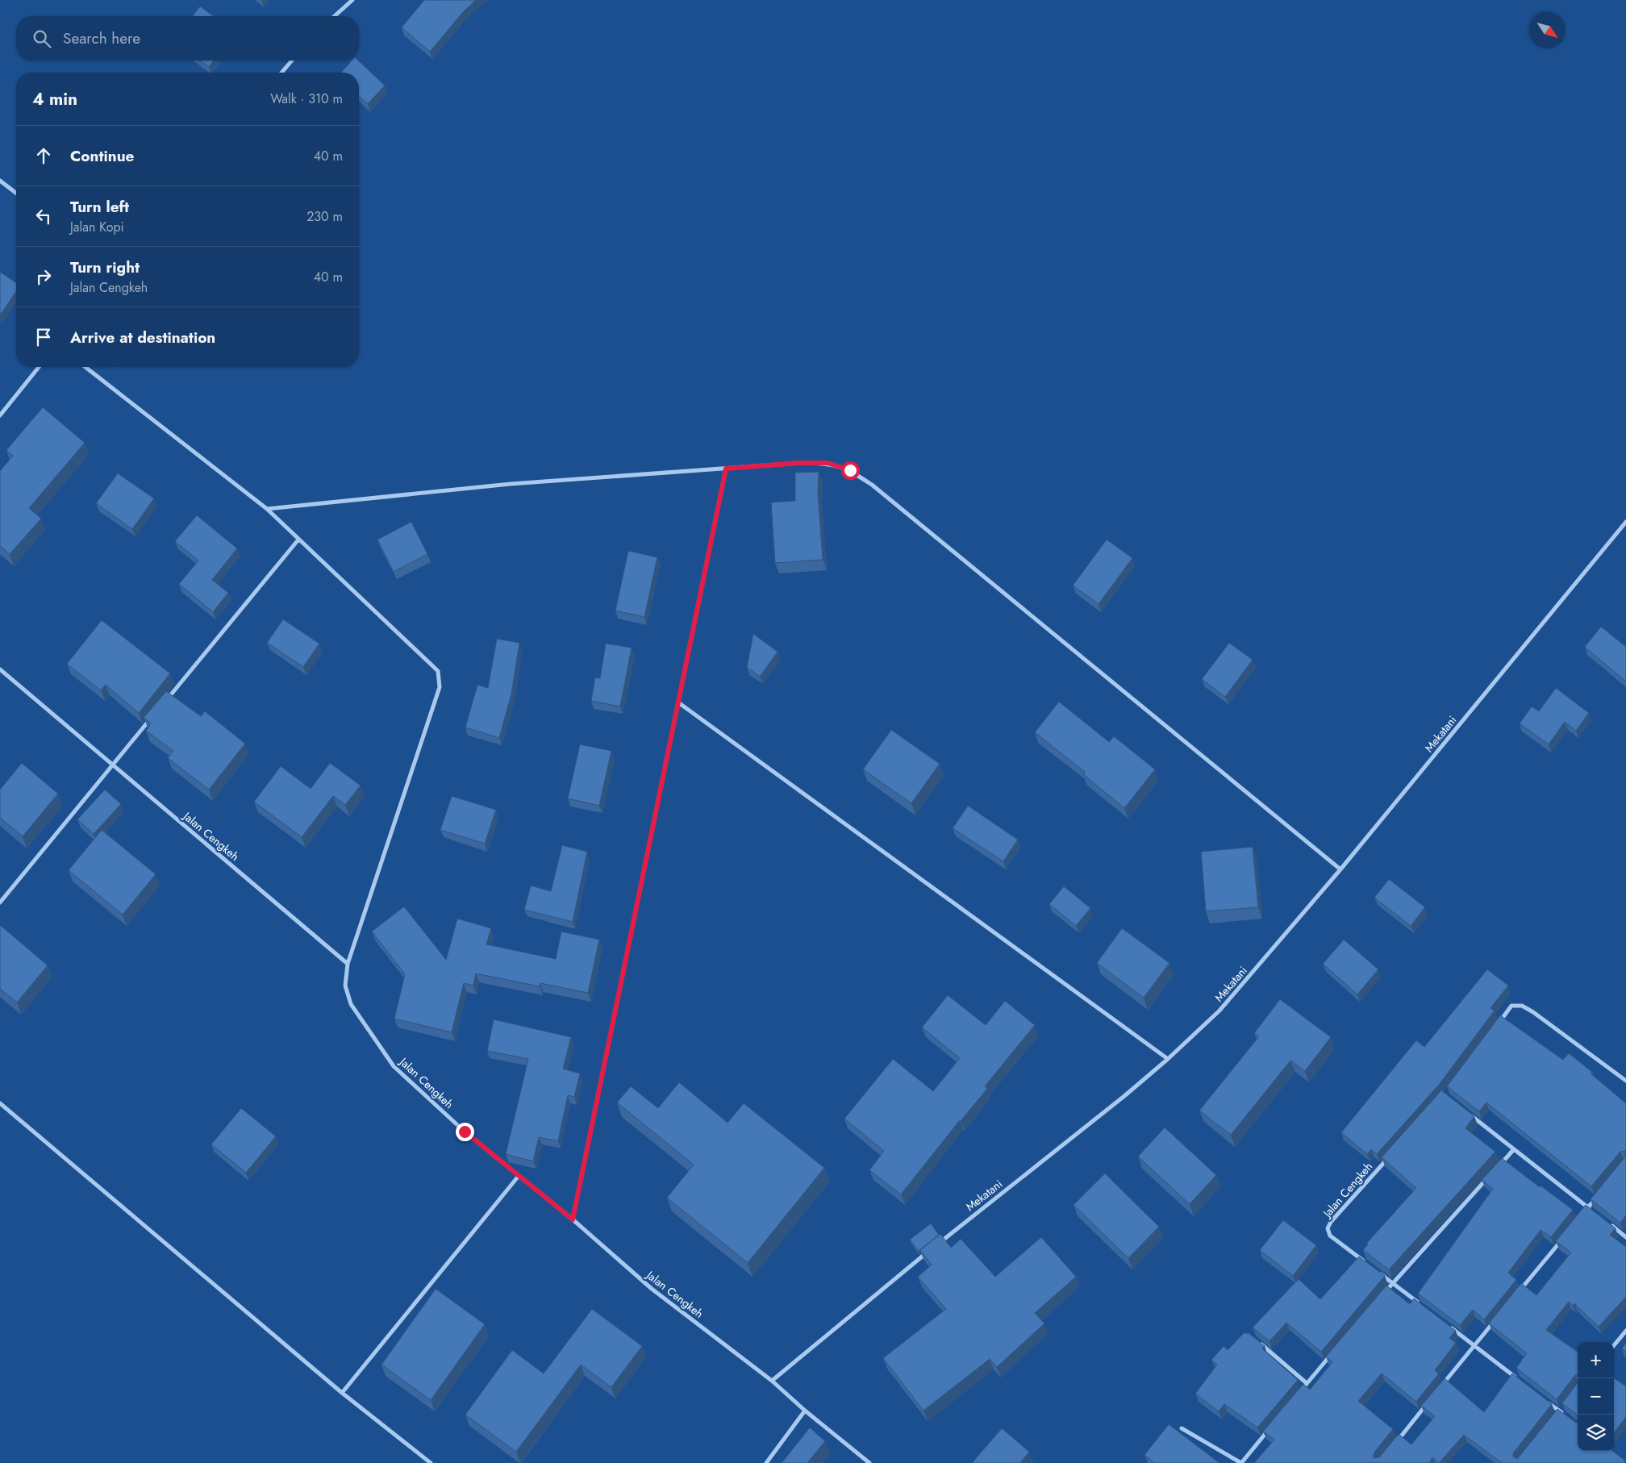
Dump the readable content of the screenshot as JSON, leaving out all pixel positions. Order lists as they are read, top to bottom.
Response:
{
  "streets": {
    "street": ["Mekatani", "Jalan Cengkeh"]
  },
  "north": "bottom right",
  "page": {
    "search": "Search here",
    "heading": ["4 min", "Walk · 310 m"],
    "list": [
      ["Continue", "40 m"],
      ["Turn left", "Jalan Kopi", "230 m"],
      ["Turn right", "Jalan Cengkeh", "40 m"],
      "Arrive at destination"
    ],
    "map_buttons": ["+", "−"]
  }
}
